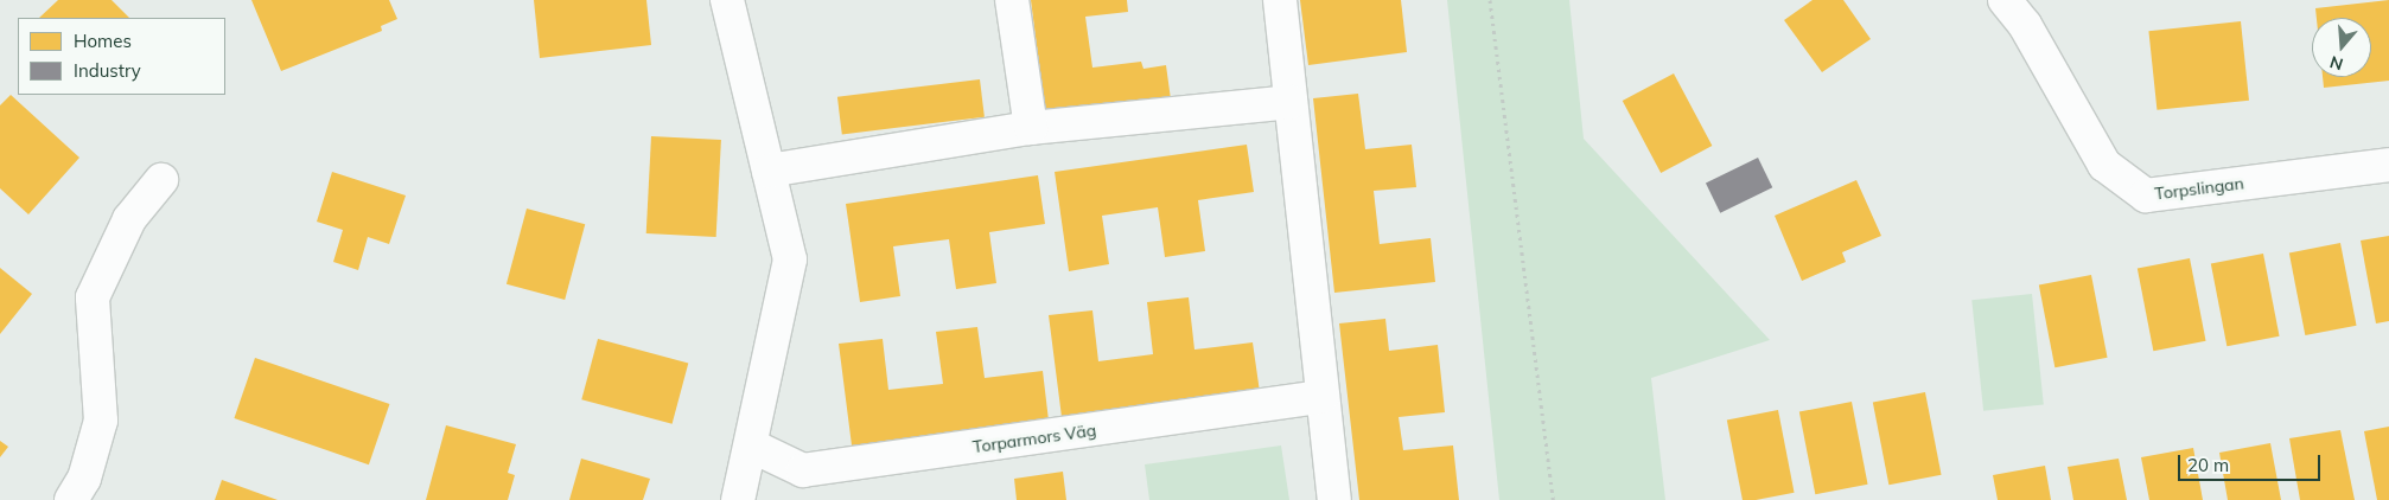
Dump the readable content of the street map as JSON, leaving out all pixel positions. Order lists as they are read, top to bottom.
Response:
{
  "streets": {
    "street": ["Torpslingan", "Torparmors Väg"]
  },
  "legend": ["Homes", "Industry"],
  "scale_bar": "20 m",
  "north": "bottom"
}
